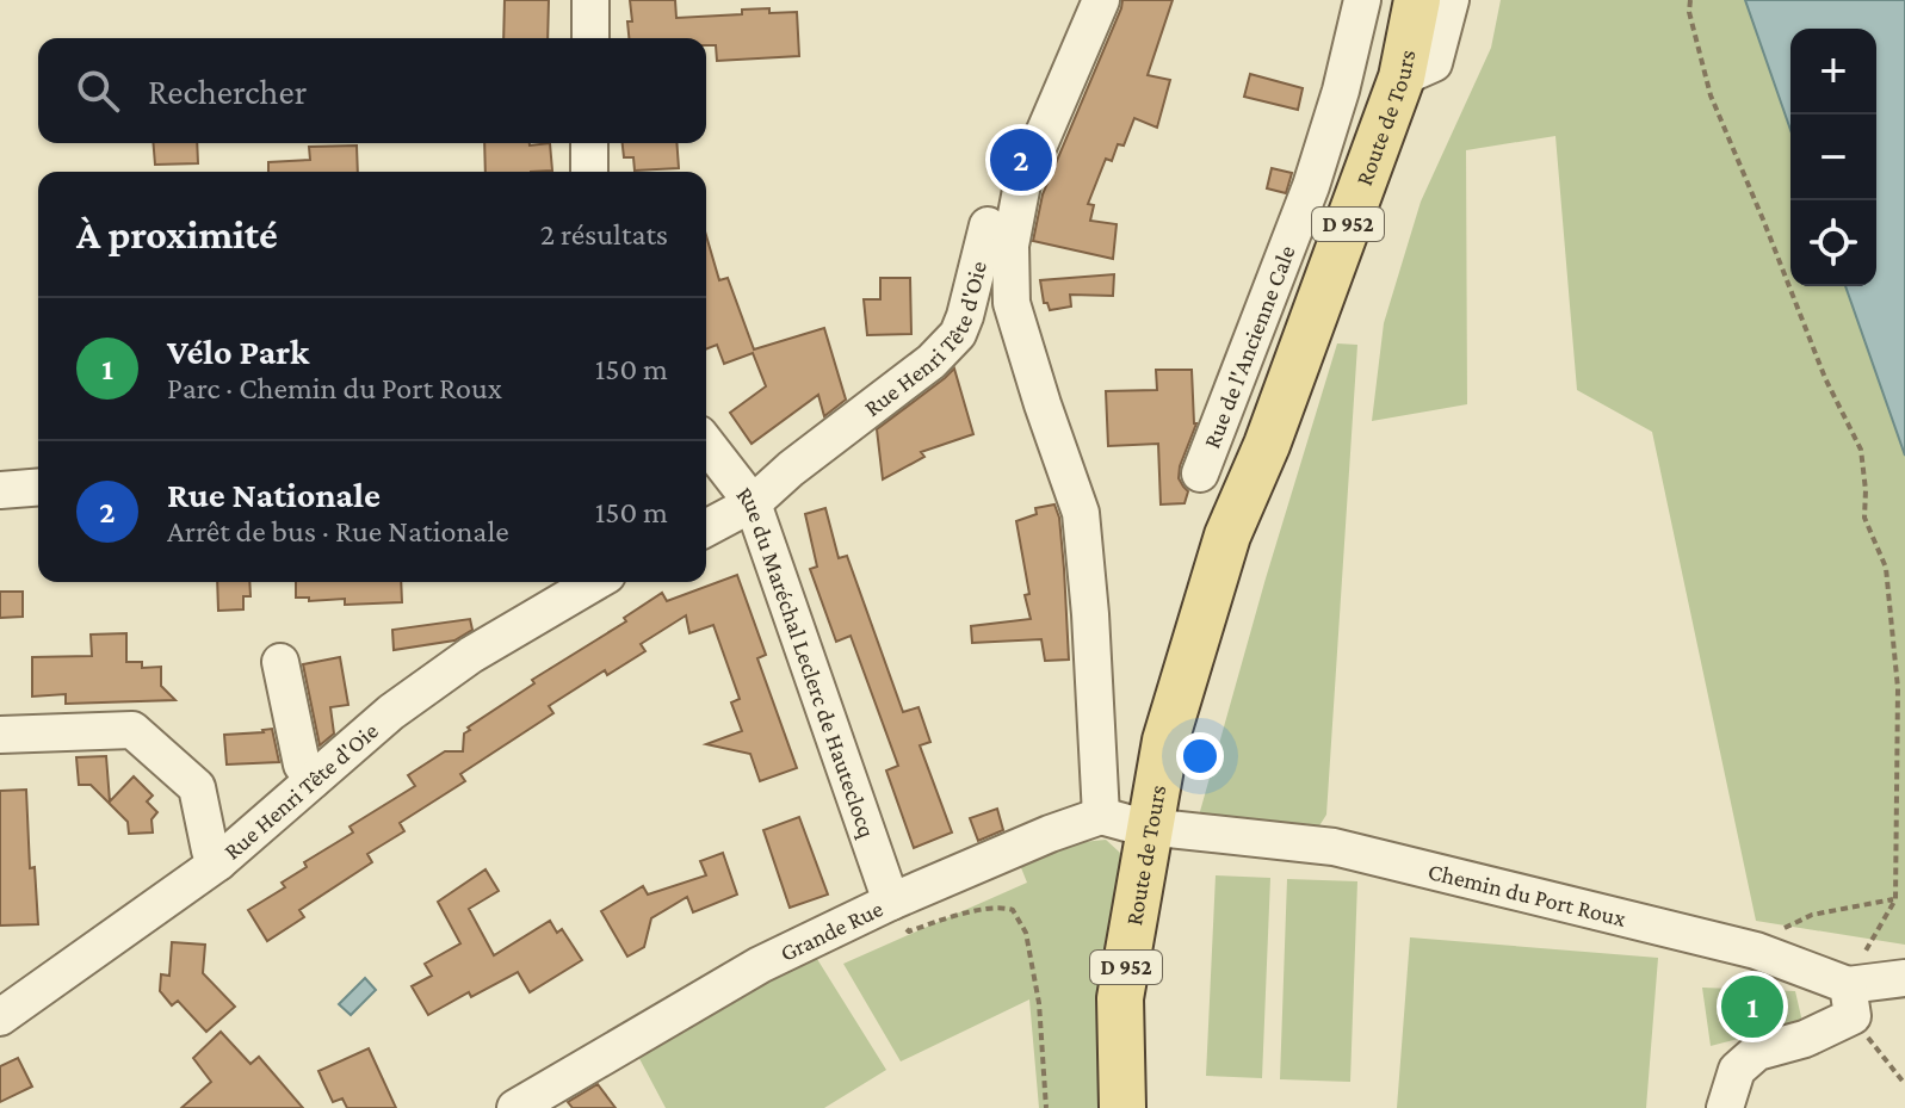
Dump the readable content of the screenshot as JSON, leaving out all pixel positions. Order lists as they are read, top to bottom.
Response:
{
  "streets": {
    "main road": ["Route de Tours", "D 952"],
    "street": [
      "Rue Henri Tête d'Oie",
      "Rue de l'Ancienne Cale",
      "Rue du Maréchal Leclerc de Hauteclocq",
      "Chemin du Port Roux",
      "Grande Rue"
    ]
  },
  "crossings": [
    ["Route de Tours", "Chemin du Port Roux"],
    ["Rue Henri Tête d'Oie", "Rue du Maréchal Leclerc de Hauteclocq"],
    ["Rue du Maréchal Leclerc de Hauteclocq", "Grande Rue"]
  ],
  "page": {
    "map_buttons": ["+", "−"],
    "search": "Rechercher",
    "pins": ["2", "1"],
    "heading": ["À proximité", "2 résultats"],
    "list": [
      {
        "mark": "1",
        "name": "Vélo Park",
        "note": "Parc · Chemin du Port Roux",
        "value": "150 m"
      },
      {
        "mark": "2",
        "name": "Rue Nationale",
        "note": "Arrêt de bus · Rue Nationale",
        "value": "150 m"
      }
    ]
  }
}
